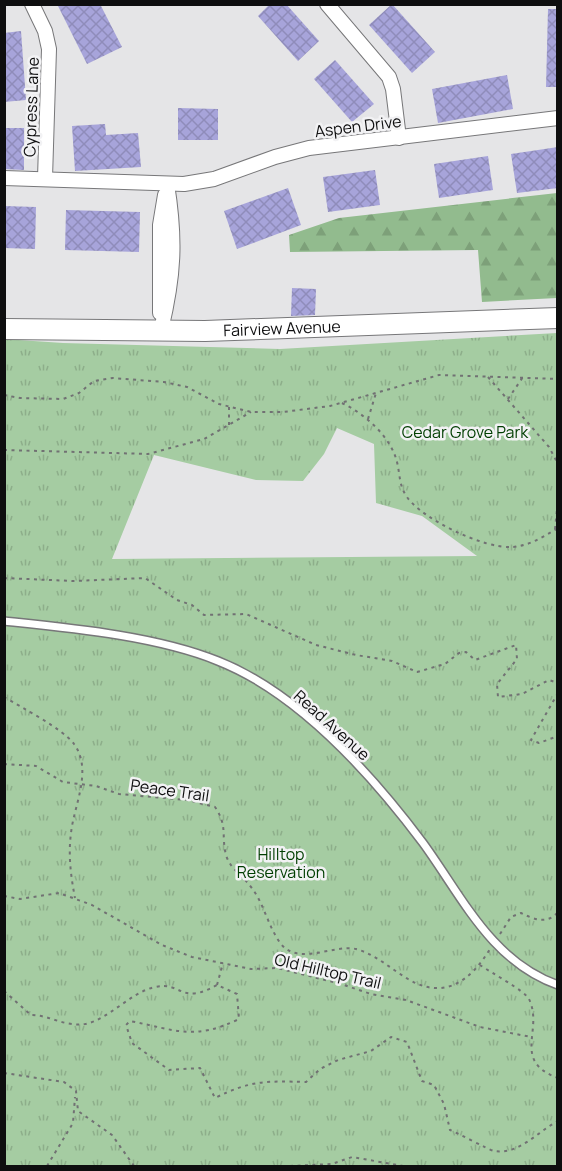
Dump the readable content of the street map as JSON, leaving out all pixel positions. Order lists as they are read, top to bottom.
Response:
{
  "streets": {
    "main road": ["Fairview Avenue"],
    "street": ["Cypress Lane", "Aspen Drive"],
    "lane": ["Read Avenue"],
    "path": ["Peace Trail", "Old Hilltop Trail"]
  },
  "crossings": [
    ["Cypress Lane", "Aspen Drive"],
    ["Read Avenue", "Peace Trail"]
  ],
  "parks": ["Cedar Grove Park", "Hilltop Reservation"]
}
